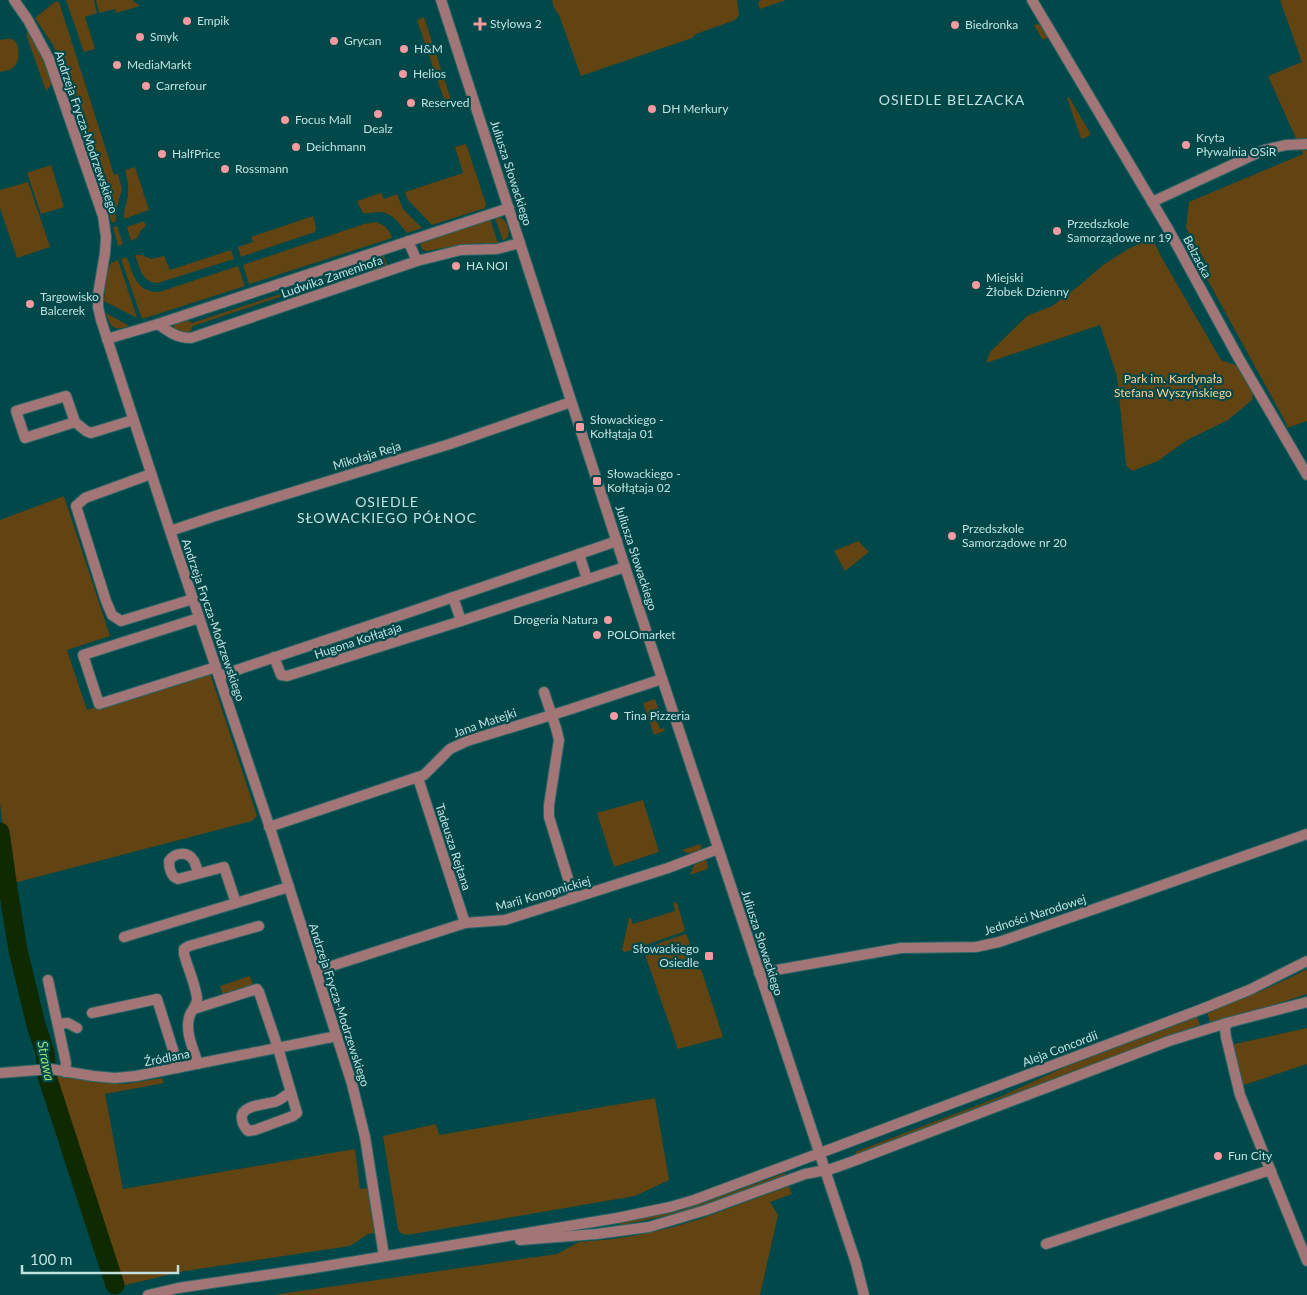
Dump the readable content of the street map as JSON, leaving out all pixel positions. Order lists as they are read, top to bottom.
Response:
{
  "streets": {
    "street": [
      "Andrzeja Frycza-Modrzewskiego",
      "Juliusza Słowackiego",
      "Belzacka",
      "Ludwika Zamenhofa",
      "Mikołaja Reja",
      "Hugona Kołłątaja",
      "Jana Matejki",
      "Tadeusza Rejtana",
      "Marii Konopnickiej",
      "Jedności Narodowej",
      "Aleja Concordii",
      "Źródlana"
    ]
  },
  "crossings": [
    ["Andrzeja Frycza-Modrzewskiego", "Ludwika Zamenhofa"],
    ["Andrzeja Frycza-Modrzewskiego", "Mikołaja Reja"],
    ["Andrzeja Frycza-Modrzewskiego", "Hugona Kołłątaja"],
    ["Andrzeja Frycza-Modrzewskiego", "Jana Matejki"],
    ["Andrzeja Frycza-Modrzewskiego", "Marii Konopnickiej"],
    ["Andrzeja Frycza-Modrzewskiego", "Źródlana"],
    ["Juliusza Słowackiego", "Ludwika Zamenhofa"],
    ["Juliusza Słowackiego", "Mikołaja Reja"],
    ["Juliusza Słowackiego", "Hugona Kołłątaja"],
    ["Juliusza Słowackiego", "Jana Matejki"],
    ["Juliusza Słowackiego", "Marii Konopnickiej"],
    ["Juliusza Słowackiego", "Jedności Narodowej"],
    ["Juliusza Słowackiego", "Aleja Concordii"],
    ["Jana Matejki", "Tadeusza Rejtana"],
    ["Tadeusza Rejtana", "Marii Konopnickiej"]
  ],
  "districts": ["OSIEDLE BELZACKA", "OSIEDLE SŁOWACKIEGO PÓŁNOC"],
  "water": ["Strawa"],
  "parks": ["Park im. Kardynała Stefana Wyszyńskiego"],
  "places": {
    "other": [
      "Empik",
      "Biedronka",
      "Smyk",
      "Grycan",
      "H&M",
      "MediaMarkt",
      "Helios",
      "Carrefour",
      "Reserved",
      "DH Merkury",
      "Dealz",
      "Focus Mall",
      "Kryta Pływalnia OSiR",
      "Deichmann",
      "HalfPrice",
      "Rossmann",
      "Przedszkole Samorządowe nr 19",
      "HA NOI",
      "Miejski Żłobek Dzienny",
      "Targowisko Balcerek",
      "Przedszkole Samorządowe nr 20",
      "Drogeria Natura",
      "POLOmarket",
      "Tina Pizzeria",
      "Fun City"
    ],
    "health": ["Stylowa 2"],
    "transit": ["Słowackiego - Kołłątaja 01", "Słowackiego - Kołłątaja 02", "Słowackiego Osiedle"]
  },
  "scale_bar": "100 m"
}
